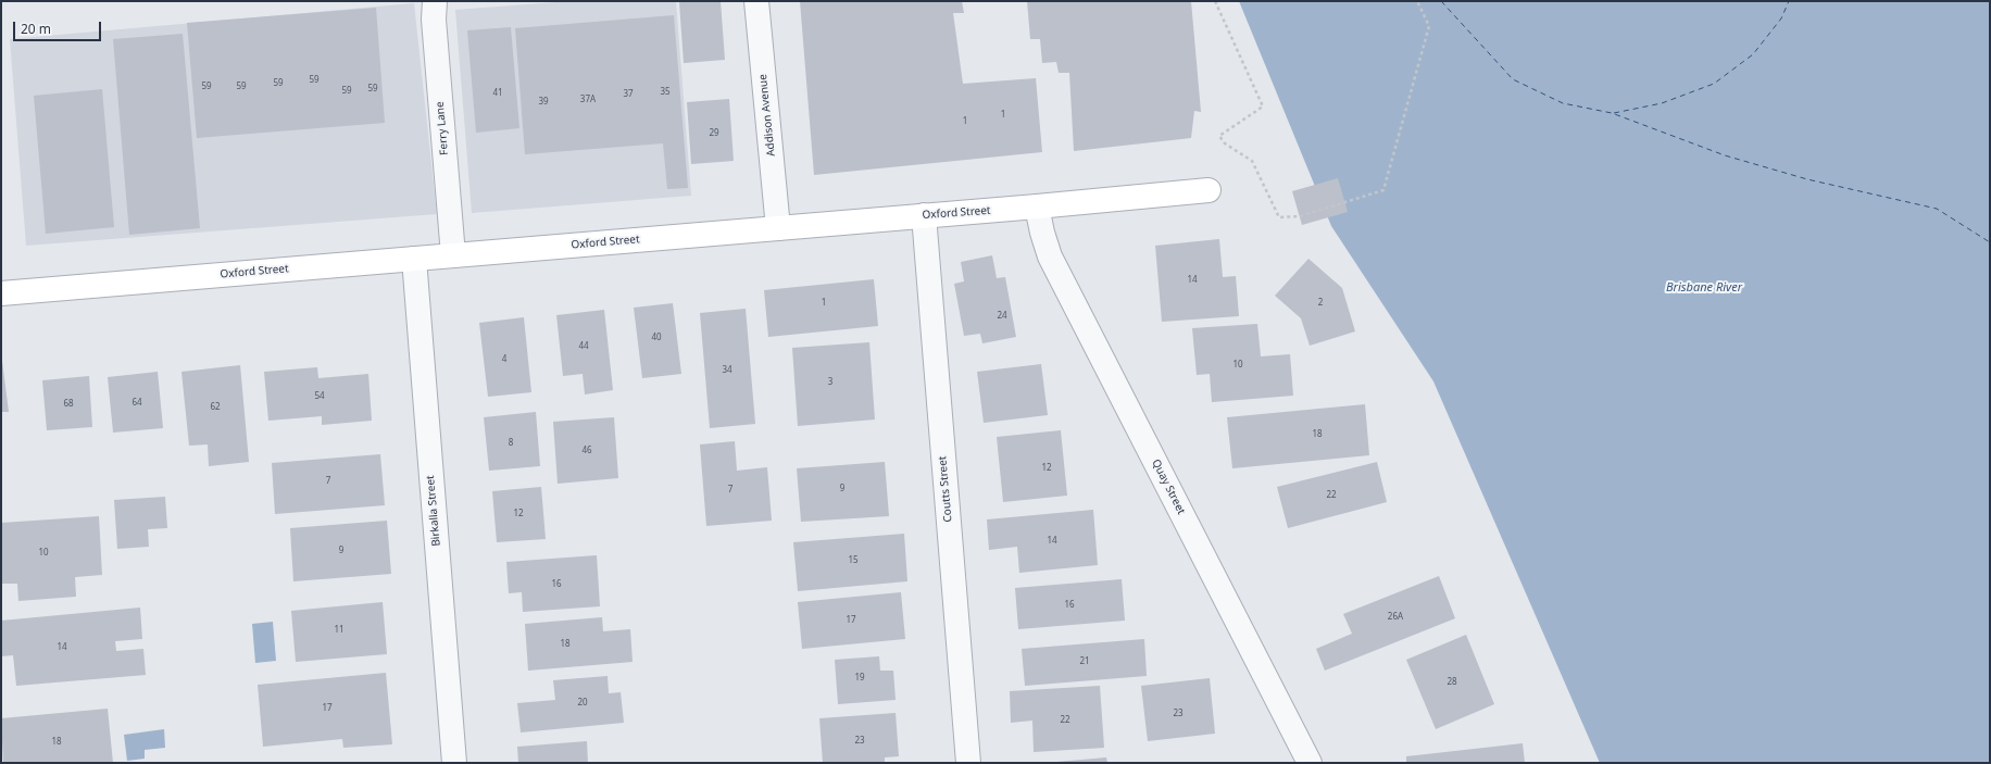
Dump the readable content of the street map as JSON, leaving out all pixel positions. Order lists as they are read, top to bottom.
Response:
{
  "streets": {
    "street": [
      "Addison Avenue",
      "Ferry Lane",
      "Oxford Street",
      "Quay Street",
      "Coutts Street",
      "Birkalla Street"
    ]
  },
  "crossings": [
    ["Addison Avenue", "Oxford Street"],
    ["Ferry Lane", "Oxford Street"],
    ["Oxford Street", "Quay Street"],
    ["Oxford Street", "Coutts Street"],
    ["Oxford Street", "Birkalla Street"]
  ],
  "water": ["Brisbane River"],
  "house_numbers": [
    "59",
    "59",
    "59",
    "59",
    "59",
    "59",
    "35",
    "41",
    "37",
    "37A",
    "39",
    "1",
    "1",
    "29",
    "14",
    "1",
    "2",
    "24",
    "40",
    "44",
    "4",
    "10",
    "34",
    "3",
    "54",
    "64",
    "68",
    "62",
    "18",
    "8",
    "46",
    "12",
    "7",
    "9",
    "7",
    "22",
    "12",
    "14",
    "9",
    "10",
    "15",
    "16",
    "16",
    "26A",
    "17",
    "11",
    "18",
    "14",
    "21",
    "19",
    "28",
    "20",
    "17",
    "23",
    "22",
    "23",
    "18"
  ],
  "scale_bar": "20 m"
}
